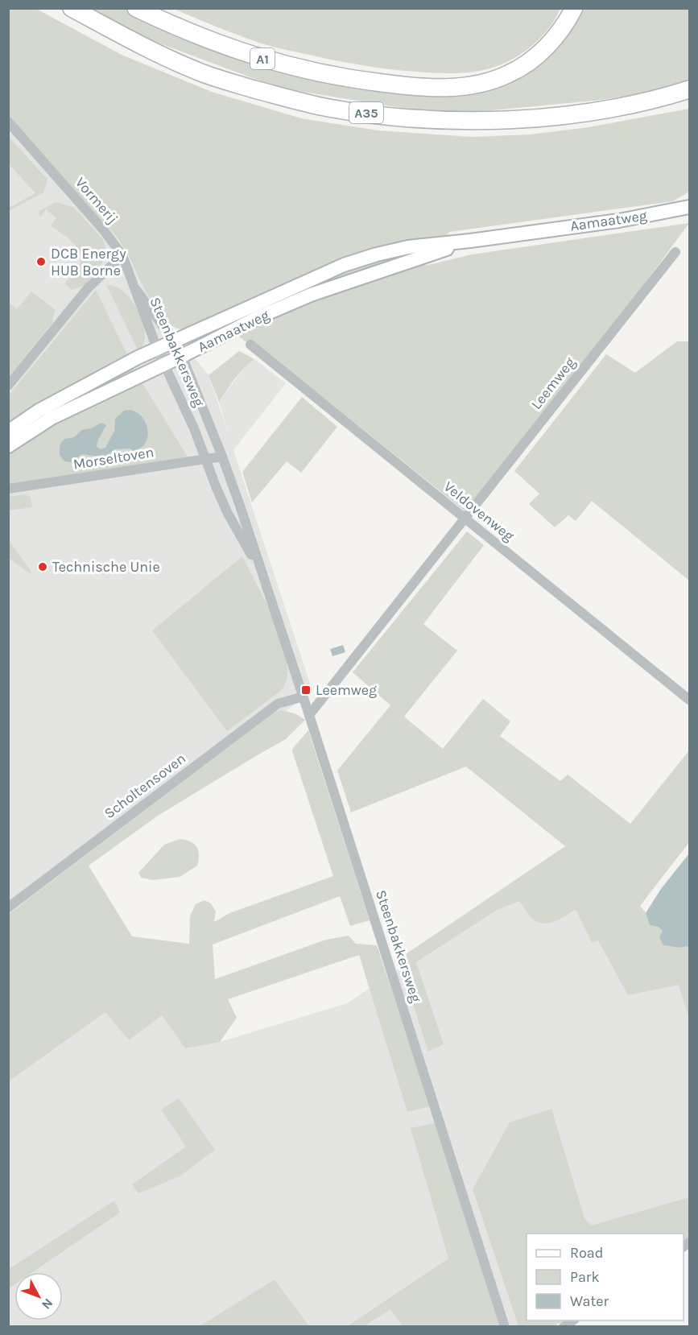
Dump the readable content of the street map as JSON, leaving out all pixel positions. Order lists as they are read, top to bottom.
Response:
{
  "streets": {
    "highway": ["A1", "A35"],
    "main road": ["Aamaatweg"],
    "street": [
      "Vormerij",
      "Steenbakkersweg",
      "Leemweg",
      "Morseltoven",
      "Veldovenweg",
      "Scholtensoven"
    ]
  },
  "crossings": [
    ["Vormerij", "Steenbakkersweg"],
    ["Aamaatweg", "Steenbakkersweg"],
    ["Steenbakkersweg", "Leemweg"],
    ["Steenbakkersweg", "Morseltoven"],
    ["Steenbakkersweg", "Scholtensoven"],
    ["Leemweg", "Veldovenweg"]
  ],
  "places": {
    "other": ["DCB Energy HUB Borne", "Technische Unie"],
    "transit": ["Leemweg"]
  },
  "legend": ["Road", "Park", "Water"],
  "north": "bottom right"
}
